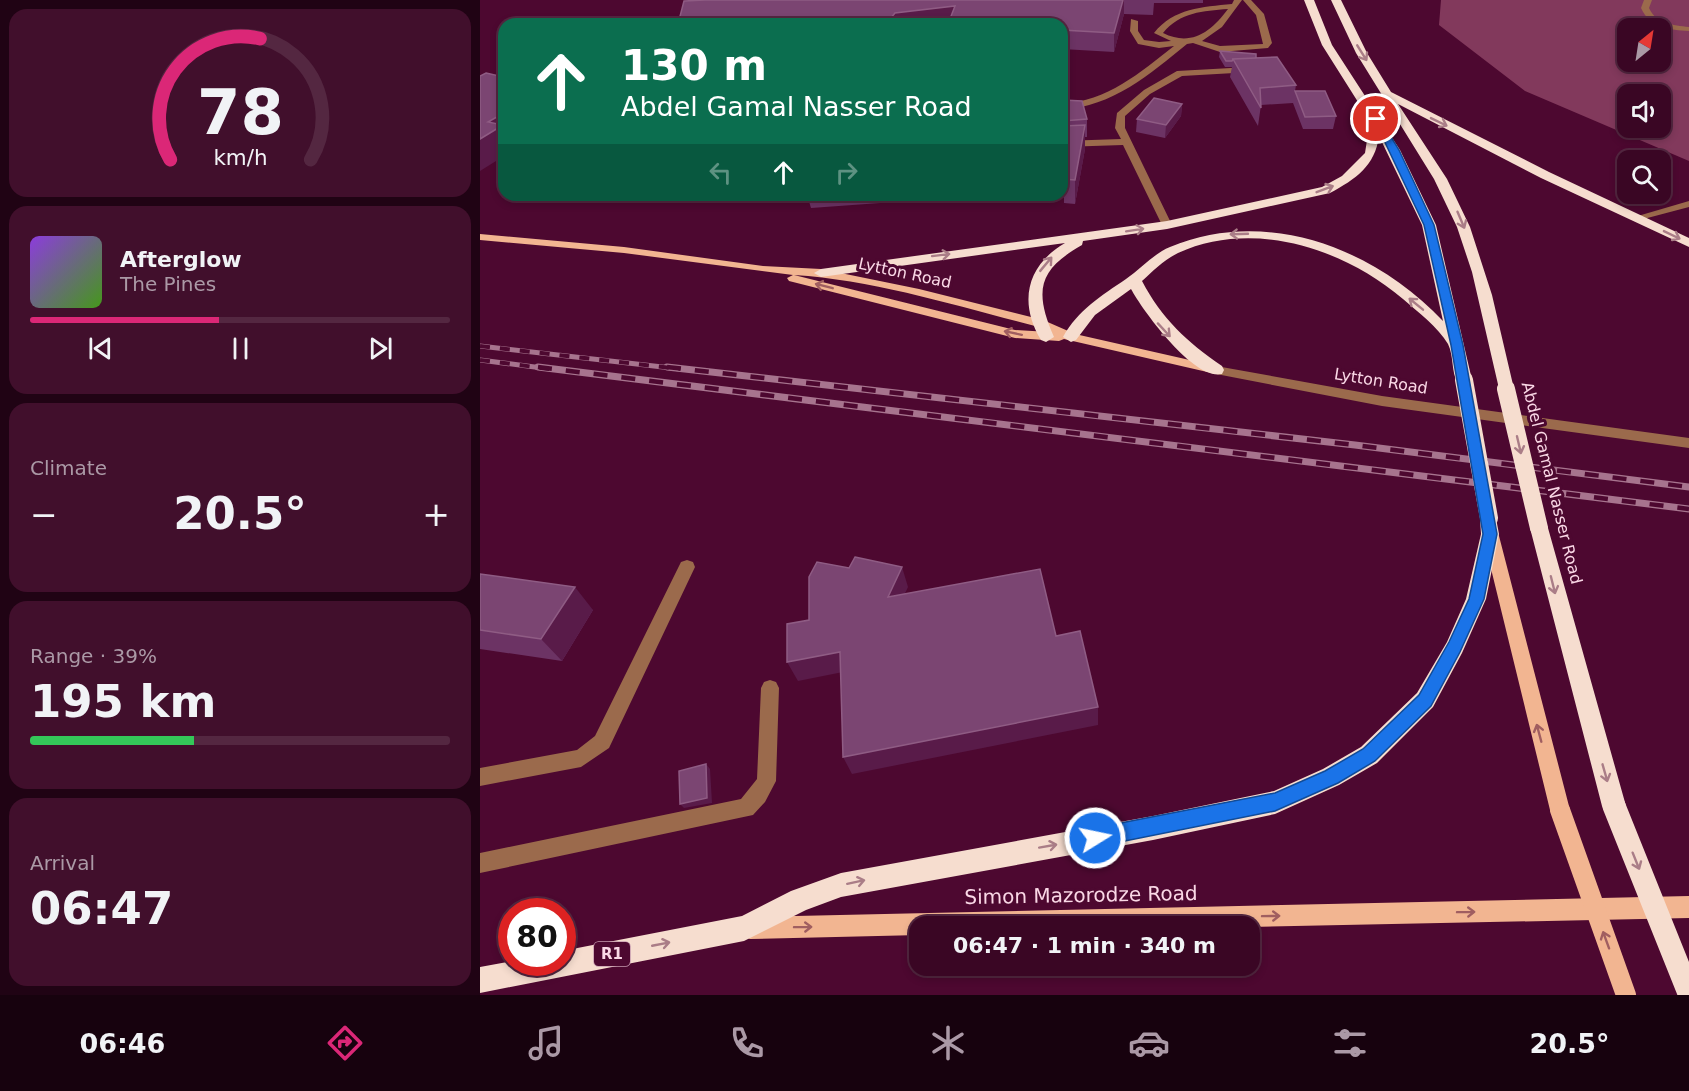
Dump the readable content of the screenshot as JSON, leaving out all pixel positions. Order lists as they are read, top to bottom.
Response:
{
  "streets": {
    "highway": ["Abdel Gamal Nasser Road", "Simon Mazorodze Road", "R1"],
    "main road": ["Lytton Road"]
  },
  "one_way": ["Simon Mazorodze Road"],
  "north": "top right",
  "page": {
    "turn": ["130 m", "Abdel Gamal Nasser Road"],
    "song": ["Afterglow", "The Pines"],
    "tile": [
      "Climate",
      ["Range · 39%", "195 km"],
      ["Arrival", "06:47"]
    ],
    "heat": ["−", "20.5°", "+"],
    "limit": "80",
    "trip": "06:47 · 1 min · 340 m",
    "tabs": ["06:46", "20.5°"],
    "gauge": ["78", "km/h"]
  }
}
